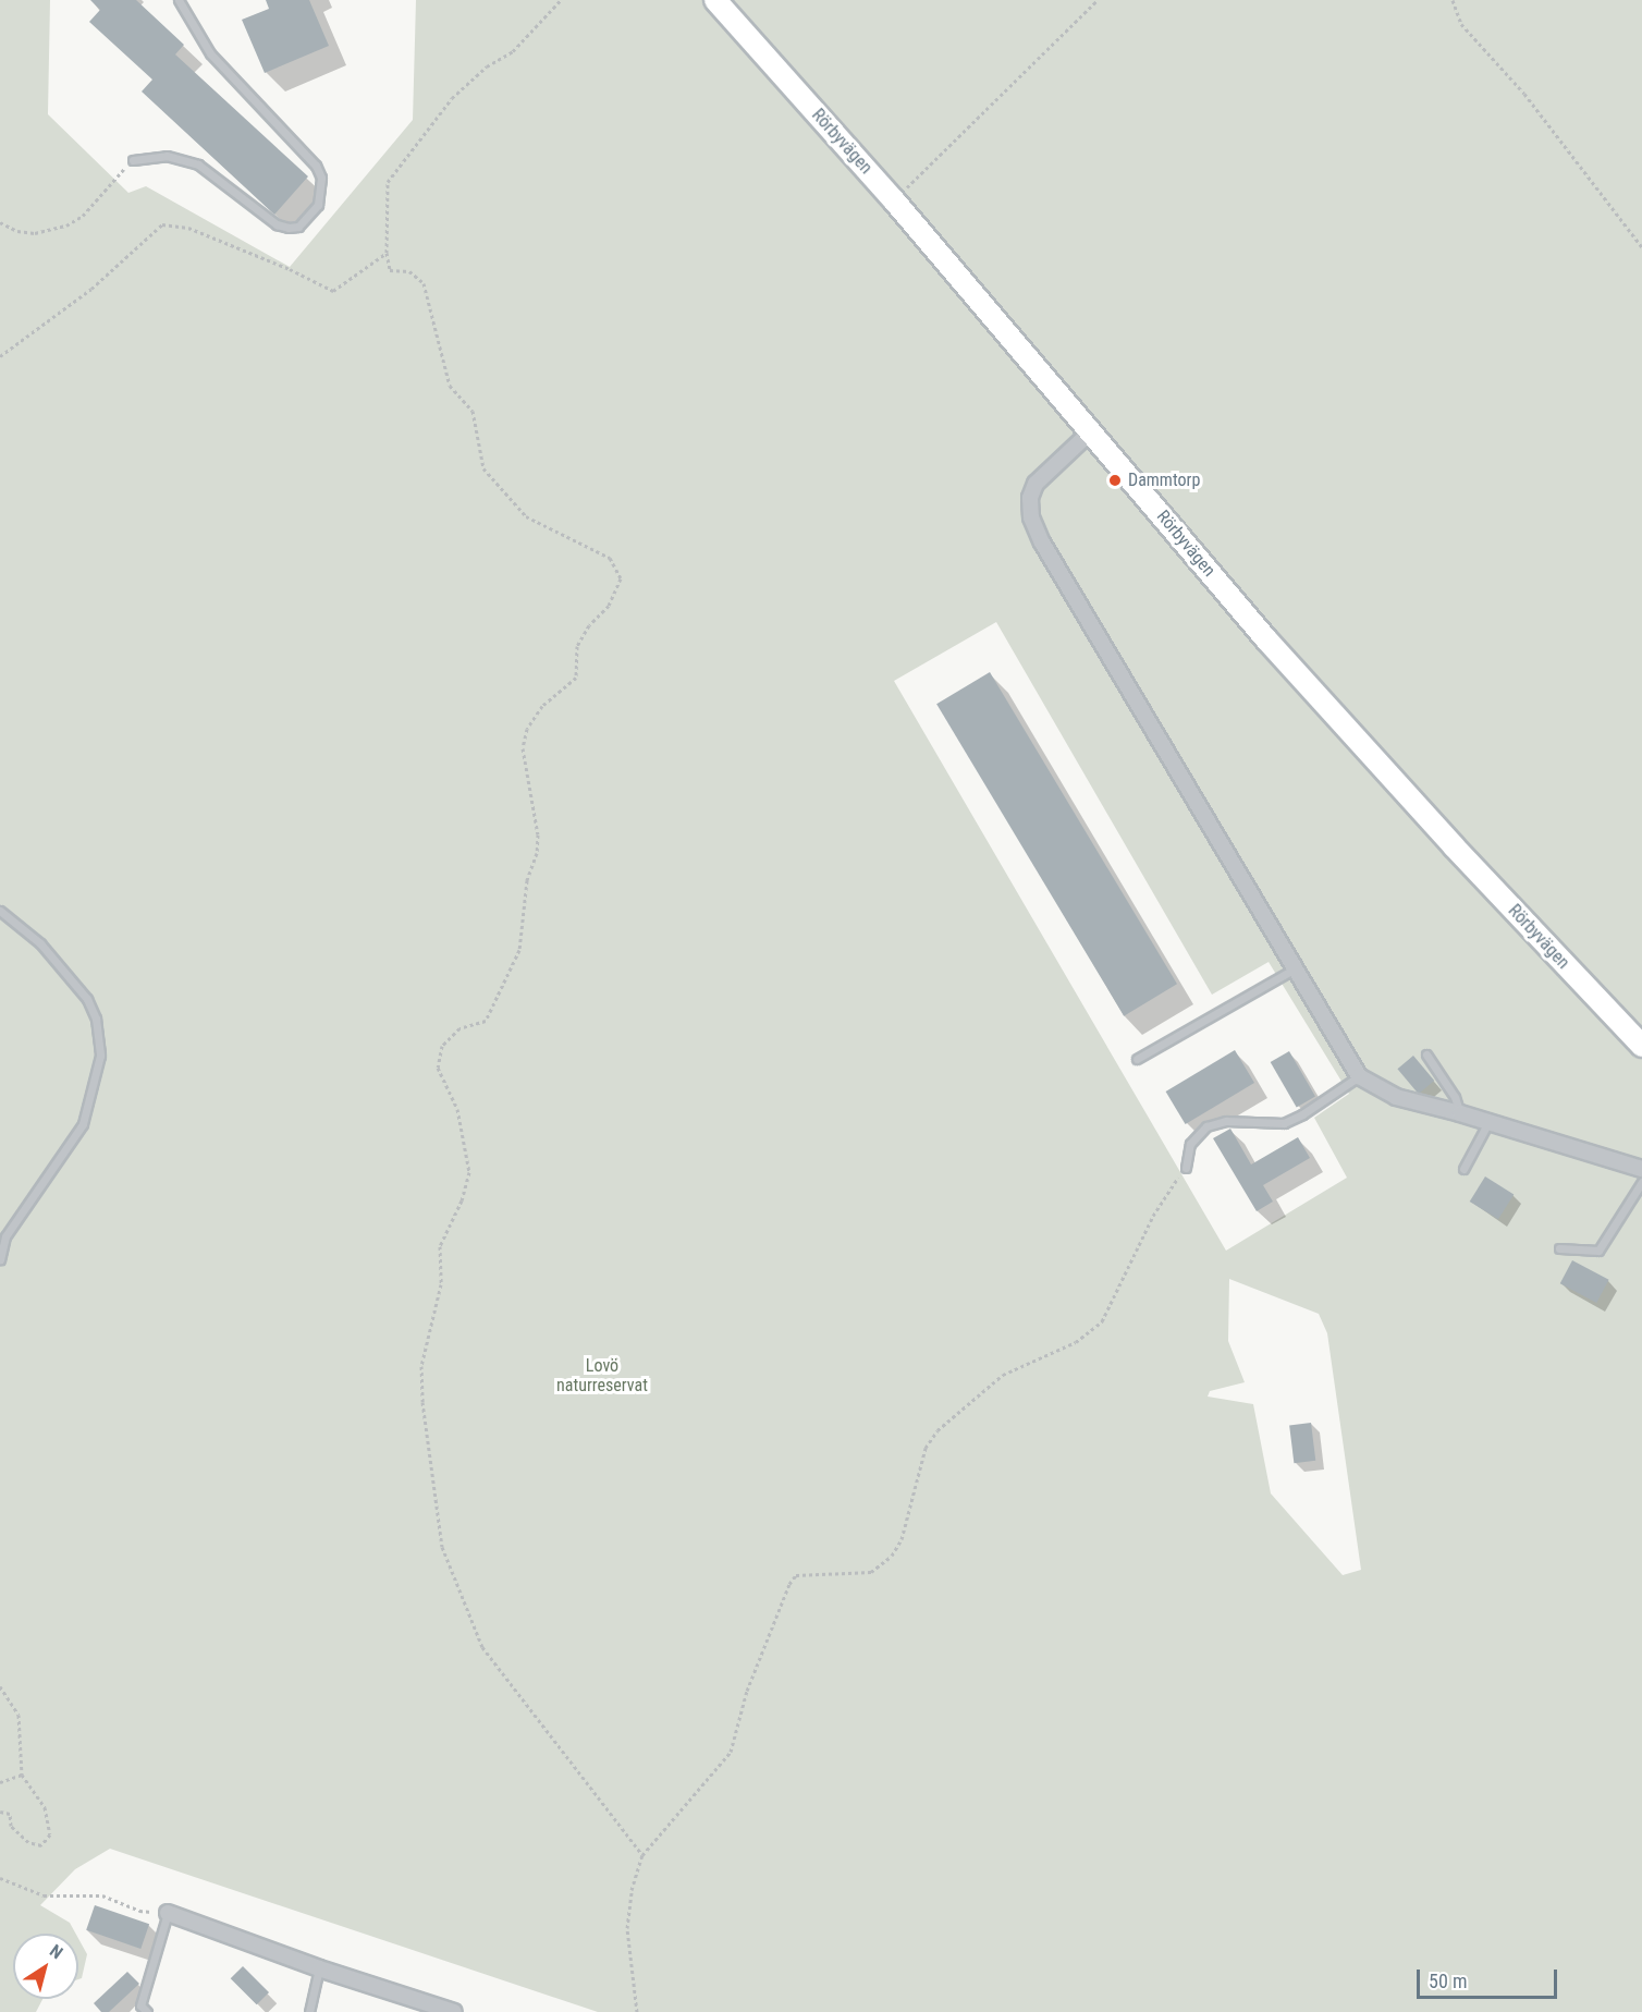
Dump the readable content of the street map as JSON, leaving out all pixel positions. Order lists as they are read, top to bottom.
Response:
{
  "streets": {
    "street": ["Rörbyvägen"]
  },
  "parks": ["Lovö naturreservat"],
  "places": ["Dammtorp"],
  "scale_bar": "50 m",
  "north": "top right"
}
